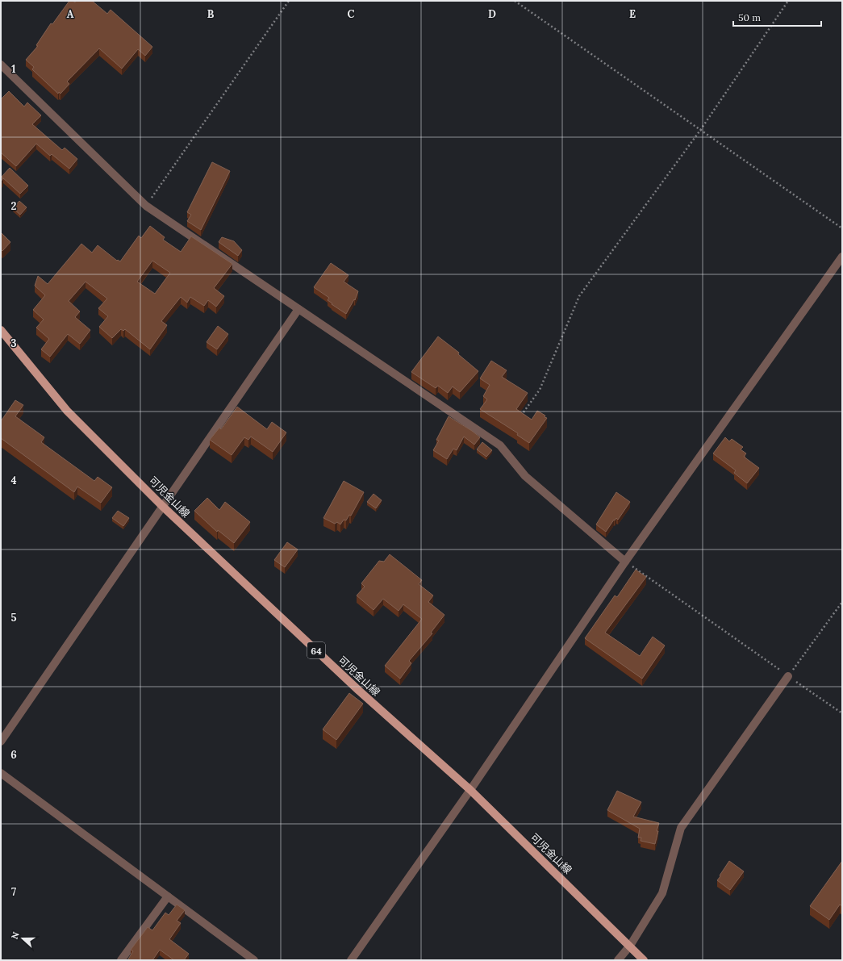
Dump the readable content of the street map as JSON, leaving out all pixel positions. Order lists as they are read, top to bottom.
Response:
{
  "streets": {
    "main road": ["可児金山線", "64"]
  },
  "scale_bar": "50 m",
  "north": "left",
  "grid": {
    "columns": [
      "A",
      "B",
      "C",
      "D",
      "E"
    ],
    "rows": [
      "1",
      "2",
      "3",
      "4",
      "5",
      "6",
      "7"
    ]
  }
}
